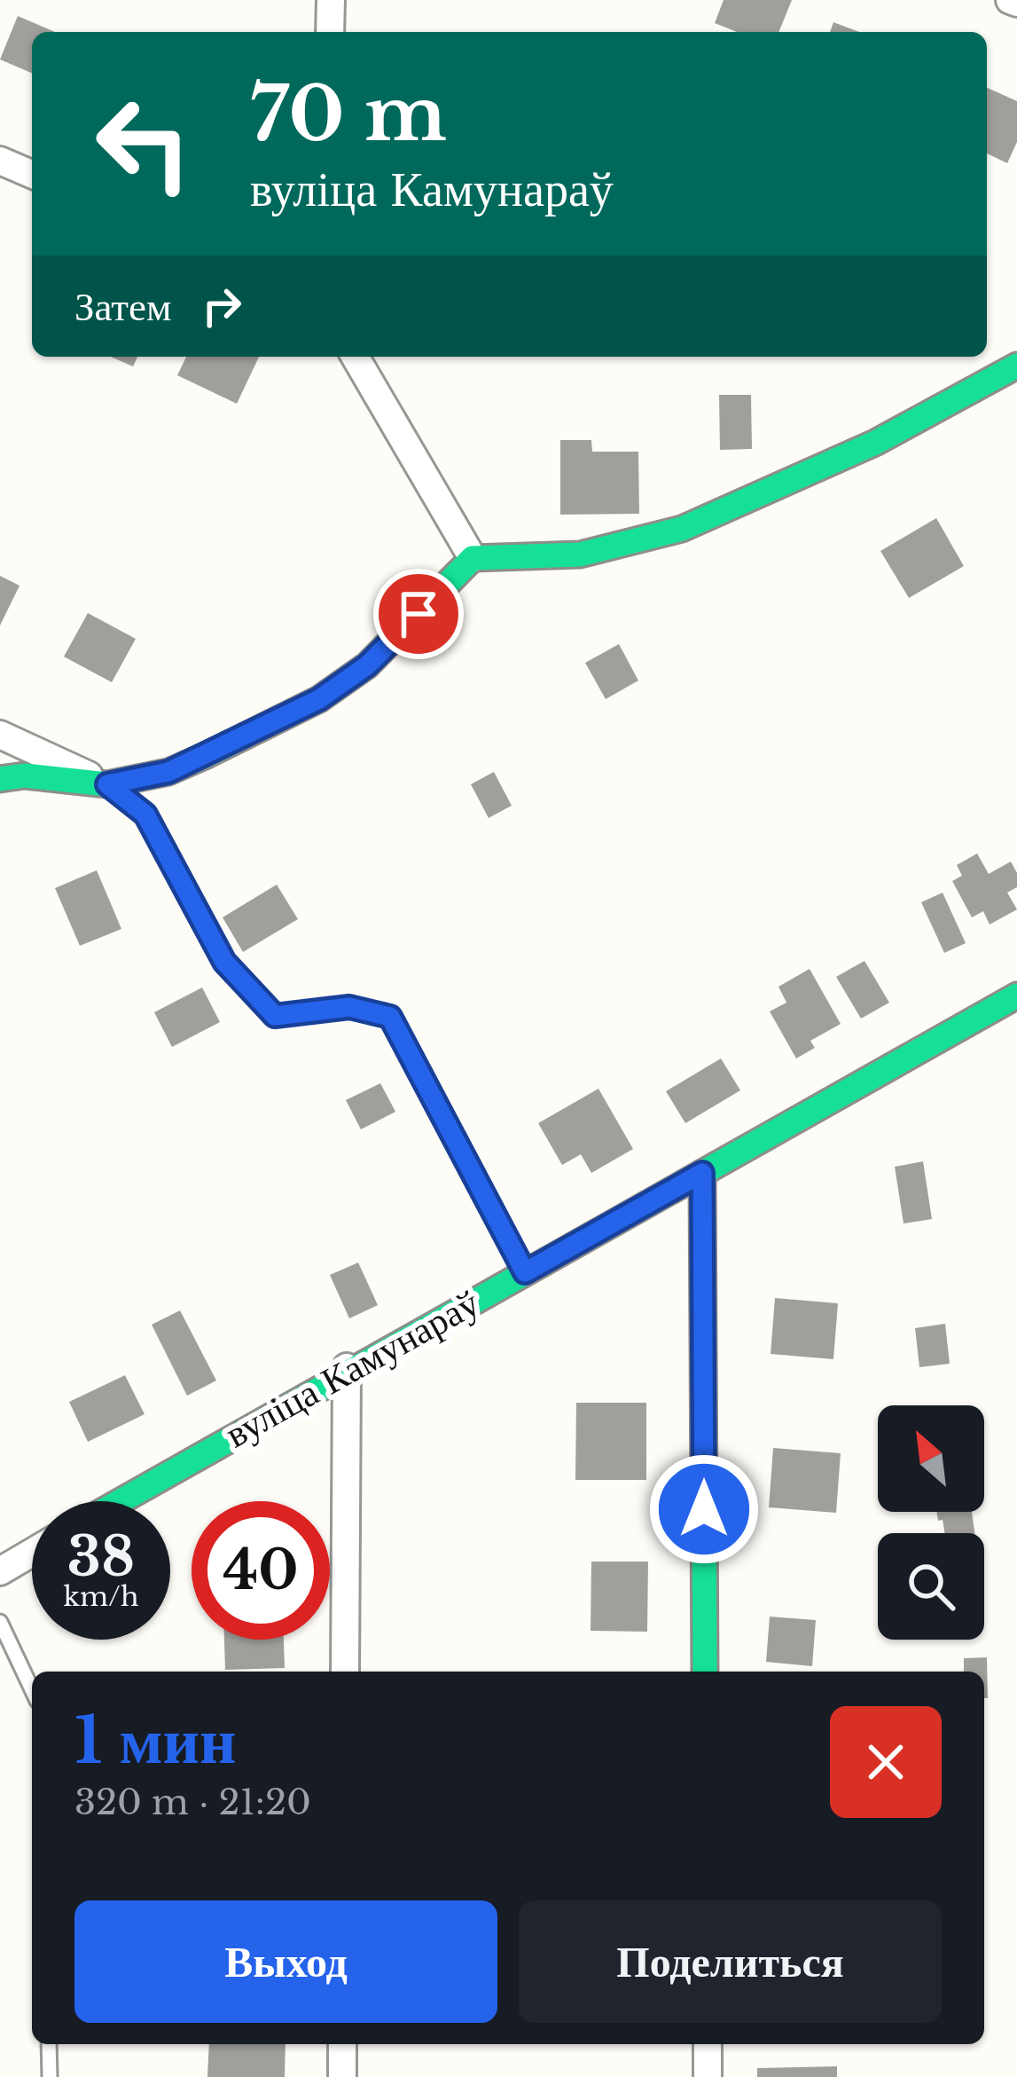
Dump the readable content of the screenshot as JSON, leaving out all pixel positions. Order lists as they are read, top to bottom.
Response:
{
  "streets": {
    "street": ["вуліца Камунараў"]
  },
  "north": "top left",
  "page": {
    "turn": ["70 m", "вуліца Камунараў"],
    "then": "Затем",
    "speed": "38 km/h",
    "limit": "40",
    "heading": ["1 мин", "320 m · 21:20"],
    "buttons": ["Выход", "Поделиться"]
  }
}
